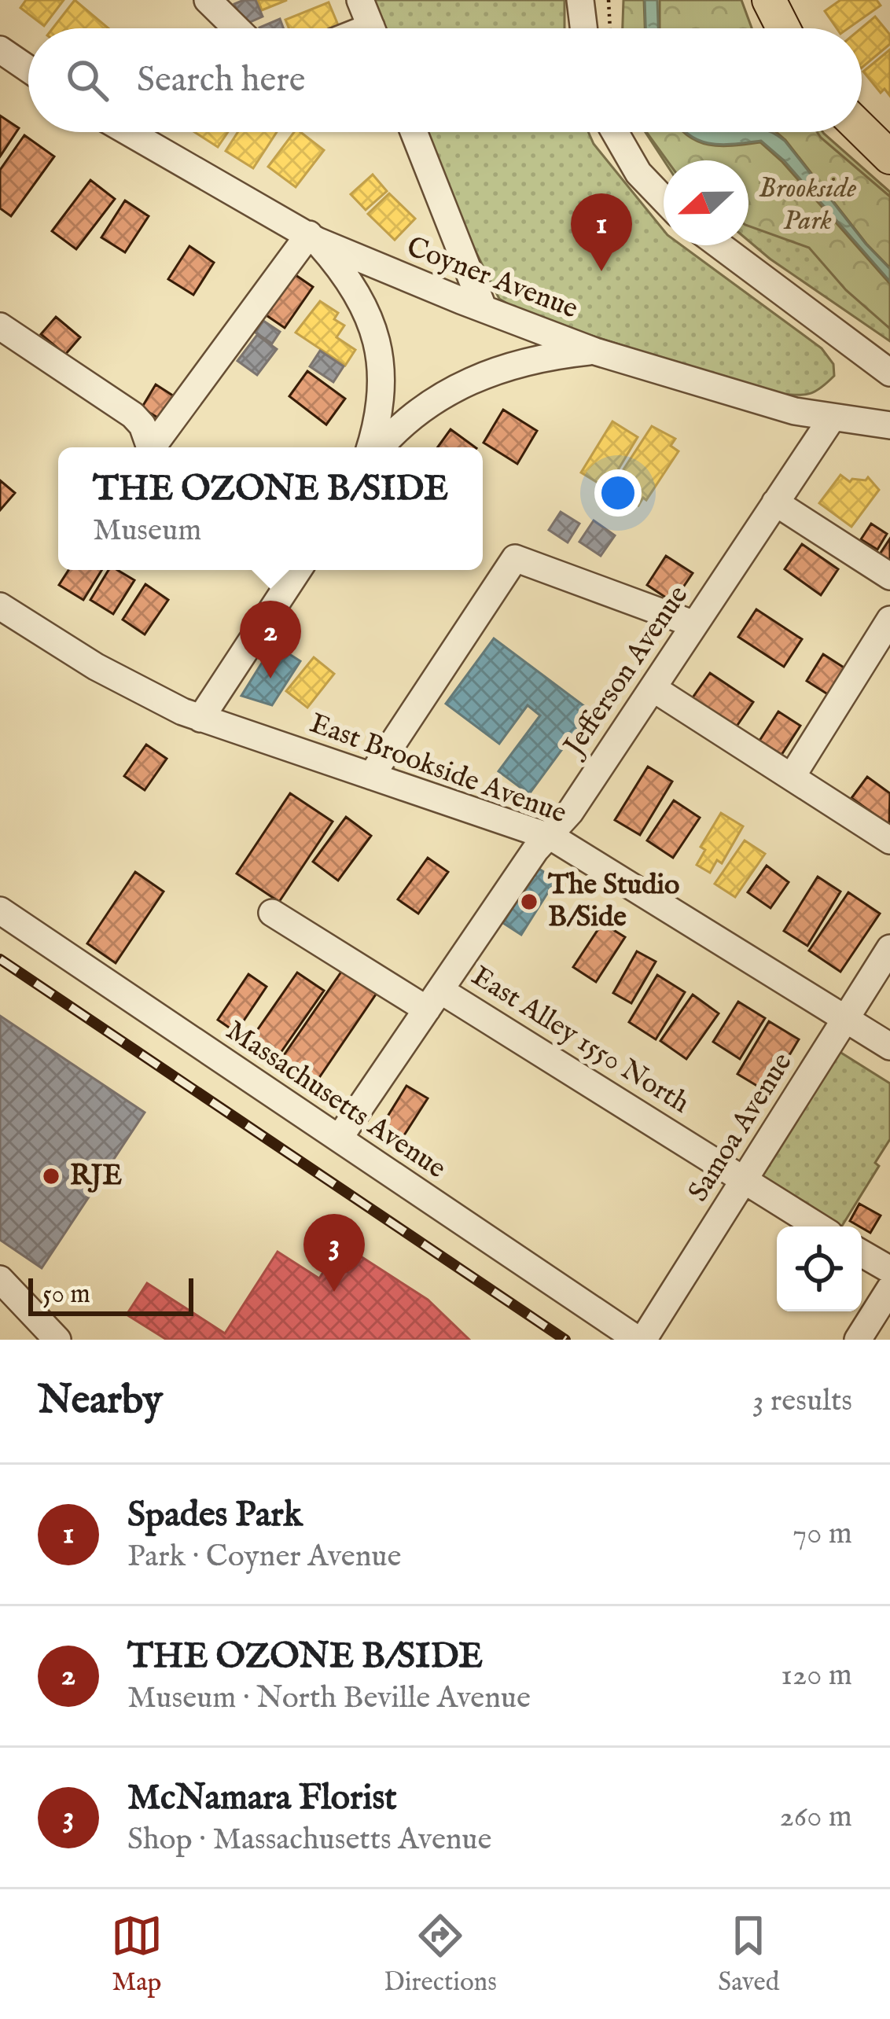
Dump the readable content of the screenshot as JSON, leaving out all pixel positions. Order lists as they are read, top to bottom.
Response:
{
  "streets": {
    "street": [
      "Coyner Avenue",
      "Jefferson Avenue",
      "East Brookside Avenue",
      "East Alley 1550 North",
      "Massachusetts Avenue",
      "Samoa Avenue"
    ]
  },
  "crossings": [
    ["Coyner Avenue", "Jefferson Avenue"],
    ["Jefferson Avenue", "East Brookside Avenue"],
    ["Jefferson Avenue", "East Alley 1550 North"],
    ["Jefferson Avenue", "Massachusetts Avenue"],
    ["East Brookside Avenue", "Samoa Avenue"],
    ["East Alley 1550 North", "Samoa Avenue"],
    ["Massachusetts Avenue", "Samoa Avenue"]
  ],
  "parks": ["Brookside Park"],
  "places": ["The Studio B/Side", "RJE"],
  "scale_bar": "50 m",
  "north": "left",
  "page": {
    "search": "Search here",
    "pins": ["1", "2", "3"],
    "popup": ["THE OZONE B/SIDE", "Museum"],
    "scale": "50 m",
    "heading": ["Nearby", "3 results"],
    "list": [
      {
        "mark": "1",
        "name": "Spades Park",
        "note": "Park · Coyner Avenue",
        "value": "70 m"
      },
      {
        "mark": "2",
        "name": "THE OZONE B/SIDE",
        "note": "Museum · North Beville Avenue",
        "value": "120 m"
      },
      {
        "mark": "3",
        "name": "McNamara Florist",
        "note": "Shop · Massachusetts Avenue",
        "value": "260 m"
      }
    ],
    "nav": ["Map", "Directions", "Saved"]
  }
}
